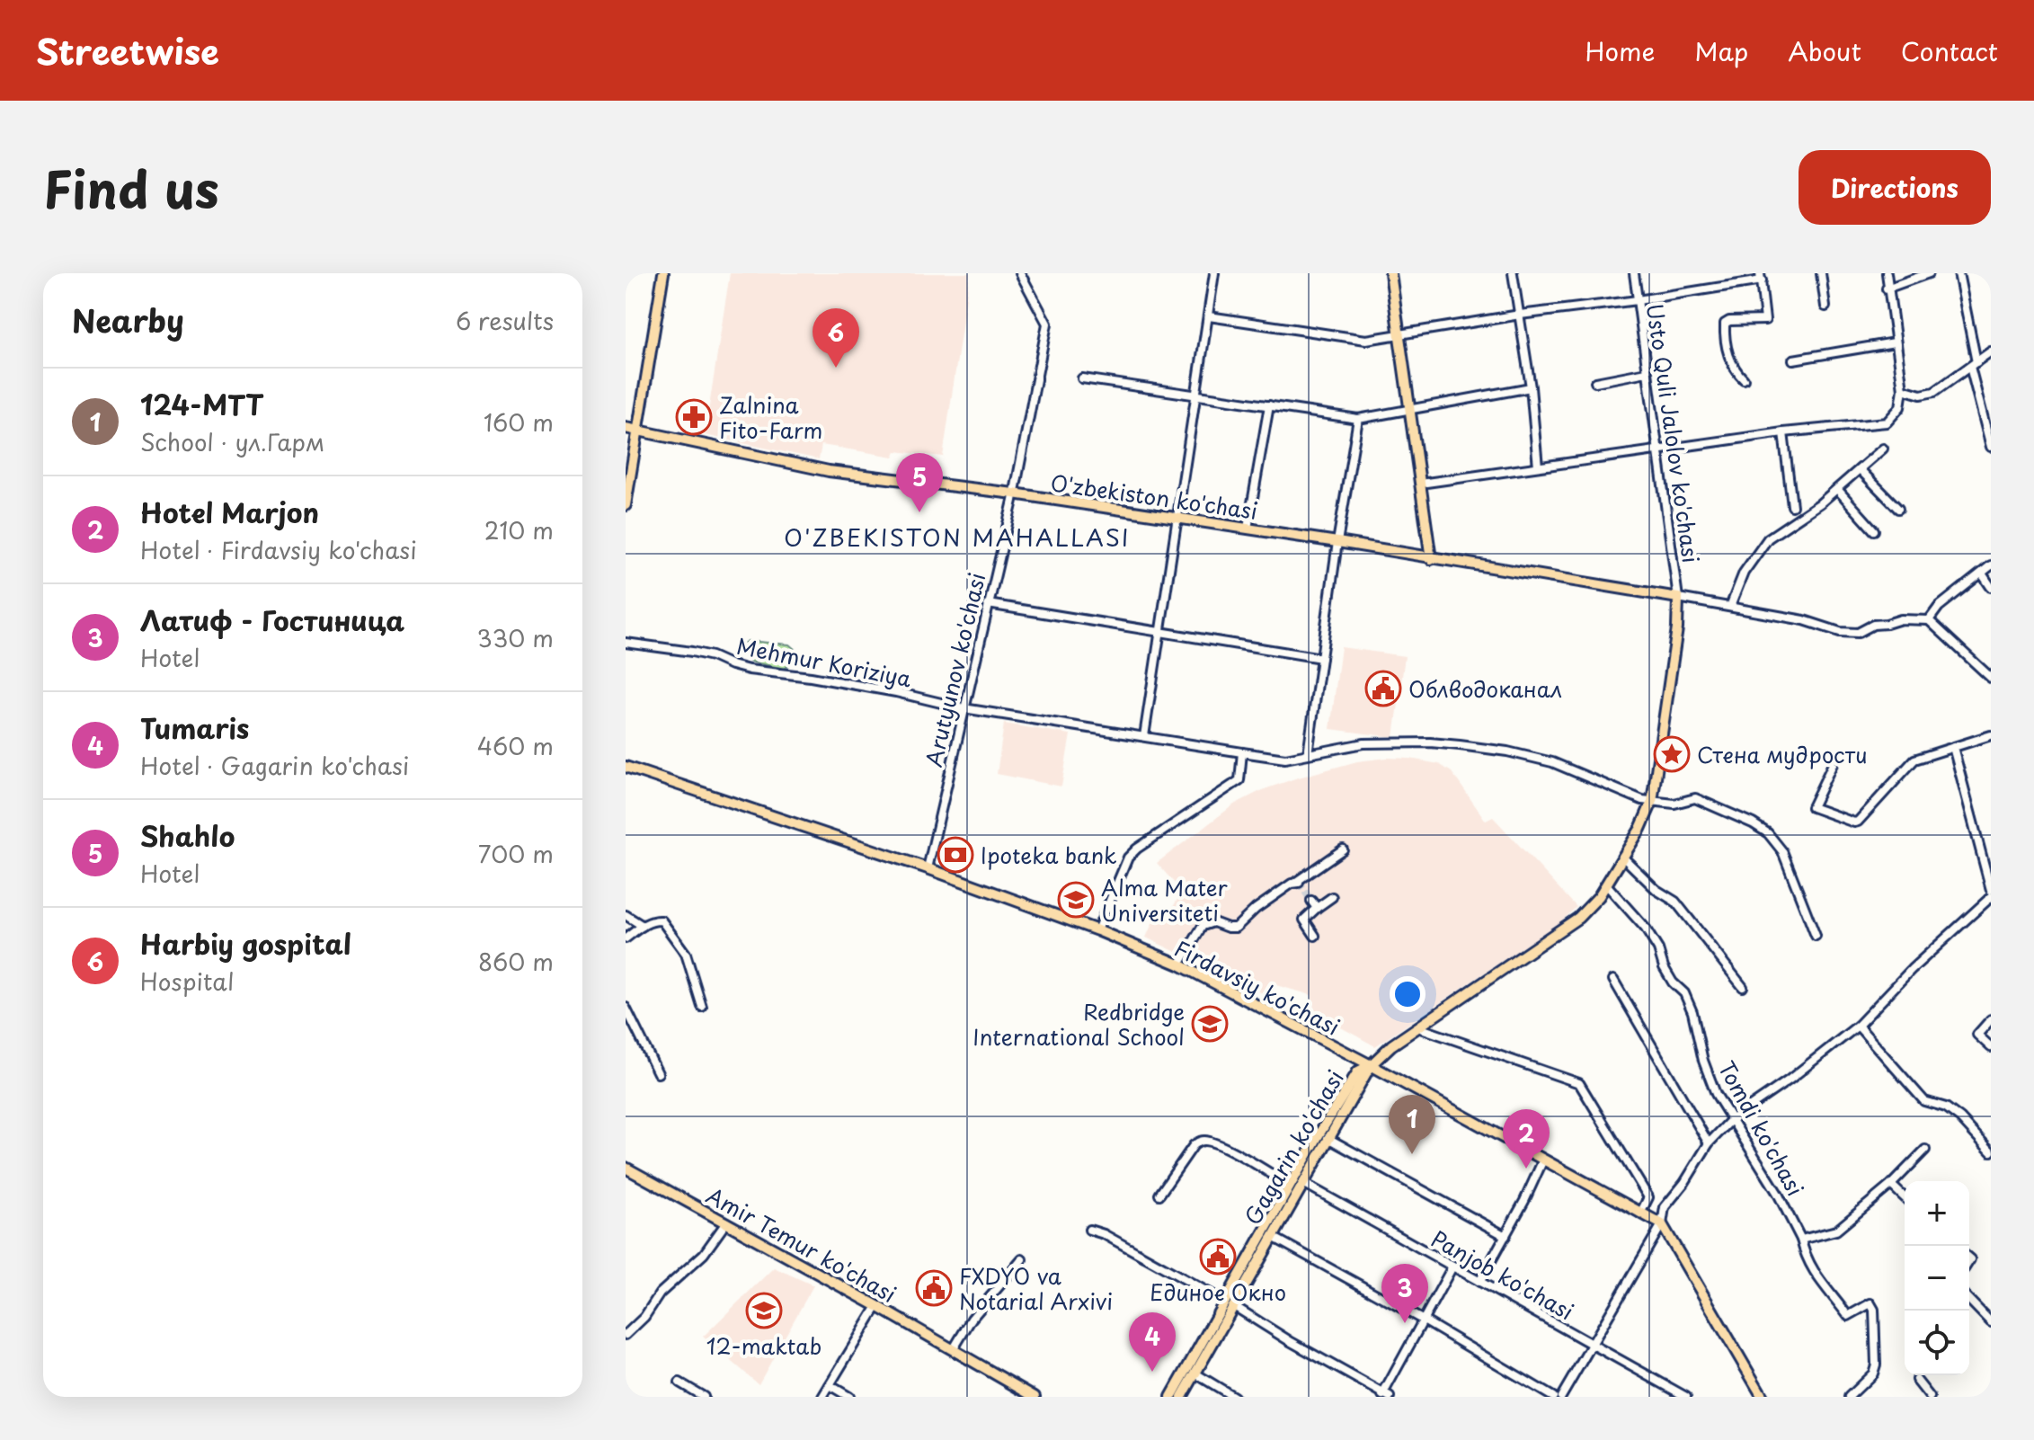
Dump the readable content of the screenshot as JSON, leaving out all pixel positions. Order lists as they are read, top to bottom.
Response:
{
  "streets": {
    "main road": [
      "O'zbekiston ko'chasi",
      "Firdavsiy ko'chasi",
      "Gagarin ko'chasi",
      "Amir Temur ko'chasi"
    ],
    "street": [
      "Usto Quli Jalolov ko'chasi",
      "Mehmur Koriziya",
      "Arutyunov ko'chasi",
      "Tomdi ko'chasi",
      "Panjob ko'chasi"
    ]
  },
  "crossings": [
    ["Usto Quli Jalolov ko'chasi", "O'zbekiston ko'chasi"],
    ["O'zbekiston ko'chasi", "Arutyunov ko'chasi"],
    ["Mehmur Koriziya", "Arutyunov ko'chasi"],
    ["Arutyunov ko'chasi", "Firdavsiy ko'chasi"],
    ["Firdavsiy ko'chasi", "Gagarin ko'chasi"],
    ["Gagarin ko'chasi", "Panjob ko'chasi"]
  ],
  "districts": ["O'ZBEKISTON MAHALLASI"],
  "places": {
    "pharmacy": ["Zalnina Fito-Farm"],
    "public building": ["Облводоканал", "Единое Окно", "FXDYO va Notarial Arxivi"],
    "place": ["Стена мудрости"],
    "bank": ["Ipoteka bank"],
    "school or university": ["Alma Mater Universiteti", "Redbridge International School", "12-maktab"]
  },
  "page": {
    "header": "Streetwise",
    "nav": [
      "Home",
      "Map",
      "About",
      "Contact"
    ],
    "title": "Find us",
    "buttons": "Directions",
    "heading": ["Nearby", "6 results"],
    "pins": [
      "6",
      "5",
      "1",
      "2",
      "3",
      "4"
    ],
    "list": [
      {
        "mark": "1",
        "name": "124-MTT",
        "note": "School · ул.Гарм",
        "value": "160 m"
      },
      {
        "mark": "2",
        "name": "Hotel Marjon",
        "note": "Hotel · Firdavsiy ko'chasi",
        "value": "210 m"
      },
      {
        "mark": "3",
        "name": "Латиф - Гостиница",
        "note": "Hotel",
        "value": "330 m"
      },
      {
        "mark": "4",
        "name": "Tumaris",
        "note": "Hotel · Gagarin ko'chasi",
        "value": "460 m"
      },
      {
        "mark": "5",
        "name": "Shahlo",
        "note": "Hotel",
        "value": "700 m"
      },
      {
        "mark": "6",
        "name": "Harbiy gospital",
        "note": "Hospital",
        "value": "860 m"
      }
    ],
    "map_buttons": ["+", "−"]
  }
}
